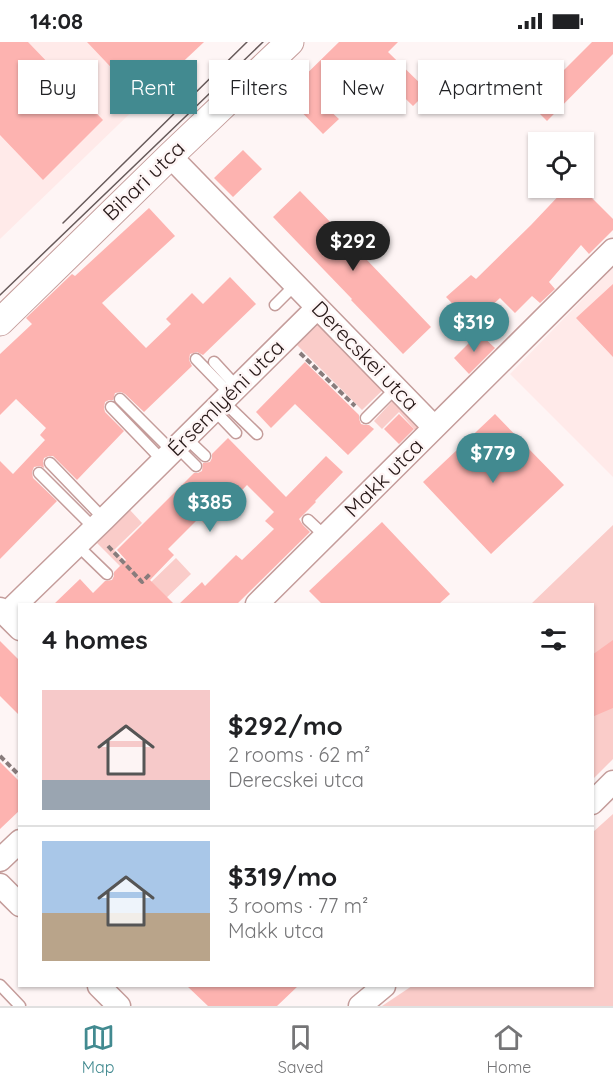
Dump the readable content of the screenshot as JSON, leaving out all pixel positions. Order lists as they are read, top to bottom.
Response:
{
  "streets": {
    "street": [
      "Bihari utca",
      "Derecskei utca",
      "Érsemlyéni utca",
      "Makk utca"
    ]
  },
  "crossings": [
    ["Bihari utca", "Derecskei utca"],
    ["Derecskei utca", "Érsemlyéni utca"],
    ["Derecskei utca", "Makk utca"]
  ],
  "page": {
    "status": "14:08",
    "chip": [
      "Buy",
      "Rent",
      "Filters",
      "New",
      "Apartment"
    ],
    "price": [
      "$292",
      "$319",
      "$779",
      "$385"
    ],
    "heading": "4 homes",
    "list": [
      {
        "name": "$292/mo",
        "note": "2 rooms · 62 m² · Derecskei utca"
      },
      {
        "name": "$319/mo",
        "note": "3 rooms · 77 m² · Makk utca"
      }
    ],
    "tabs": ["Map", "Saved", "Home"]
  }
}
